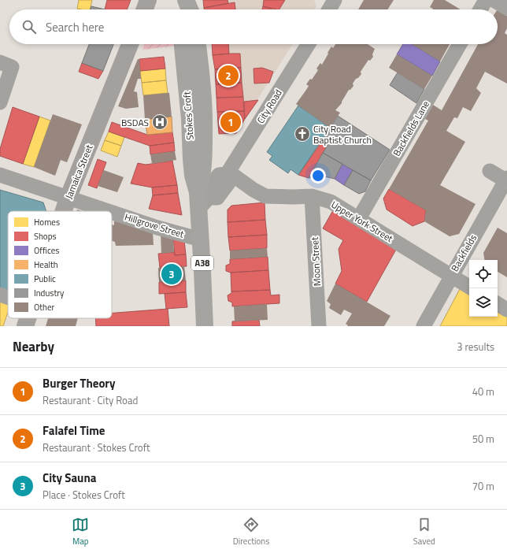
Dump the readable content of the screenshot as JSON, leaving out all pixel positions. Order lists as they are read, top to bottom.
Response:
{
  "streets": {
    "main road": ["Stokes Croft", "Jamaica Street", "A38"],
    "street": [
      "City Road",
      "Backfields Lane",
      "Upper York Street",
      "Hillgrove Street",
      "Backfields",
      "Moon Street"
    ]
  },
  "crossings": [
    ["City Road", "Stokes Croft"],
    ["City Road", "Upper York Street"],
    ["Stokes Croft", "Hillgrove Street"],
    ["Backfields Lane", "Upper York Street"],
    ["Jamaica Street", "Hillgrove Street"],
    ["Upper York Street", "Backfields"],
    ["Upper York Street", "Moon Street"]
  ],
  "places": {
    "hospital": ["BSDAS"],
    "church": ["City Road Baptist Church"]
  },
  "legend": [
    "Homes",
    "Shops",
    "Offices",
    "Health",
    "Public",
    "Industry",
    "Other"
  ],
  "page": {
    "search": "Search here",
    "pins": ["2", "1", "3"],
    "heading": ["Nearby", "3 results"],
    "list": [
      {
        "mark": "1",
        "name": "Burger Theory",
        "note": "Restaurant · City Road",
        "value": "40 m"
      },
      {
        "mark": "2",
        "name": "Falafel Time",
        "note": "Restaurant · Stokes Croft",
        "value": "50 m"
      },
      {
        "mark": "3",
        "name": "City Sauna",
        "note": "Place · Stokes Croft",
        "value": "70 m"
      }
    ],
    "nav": ["Map", "Directions", "Saved"]
  }
}
